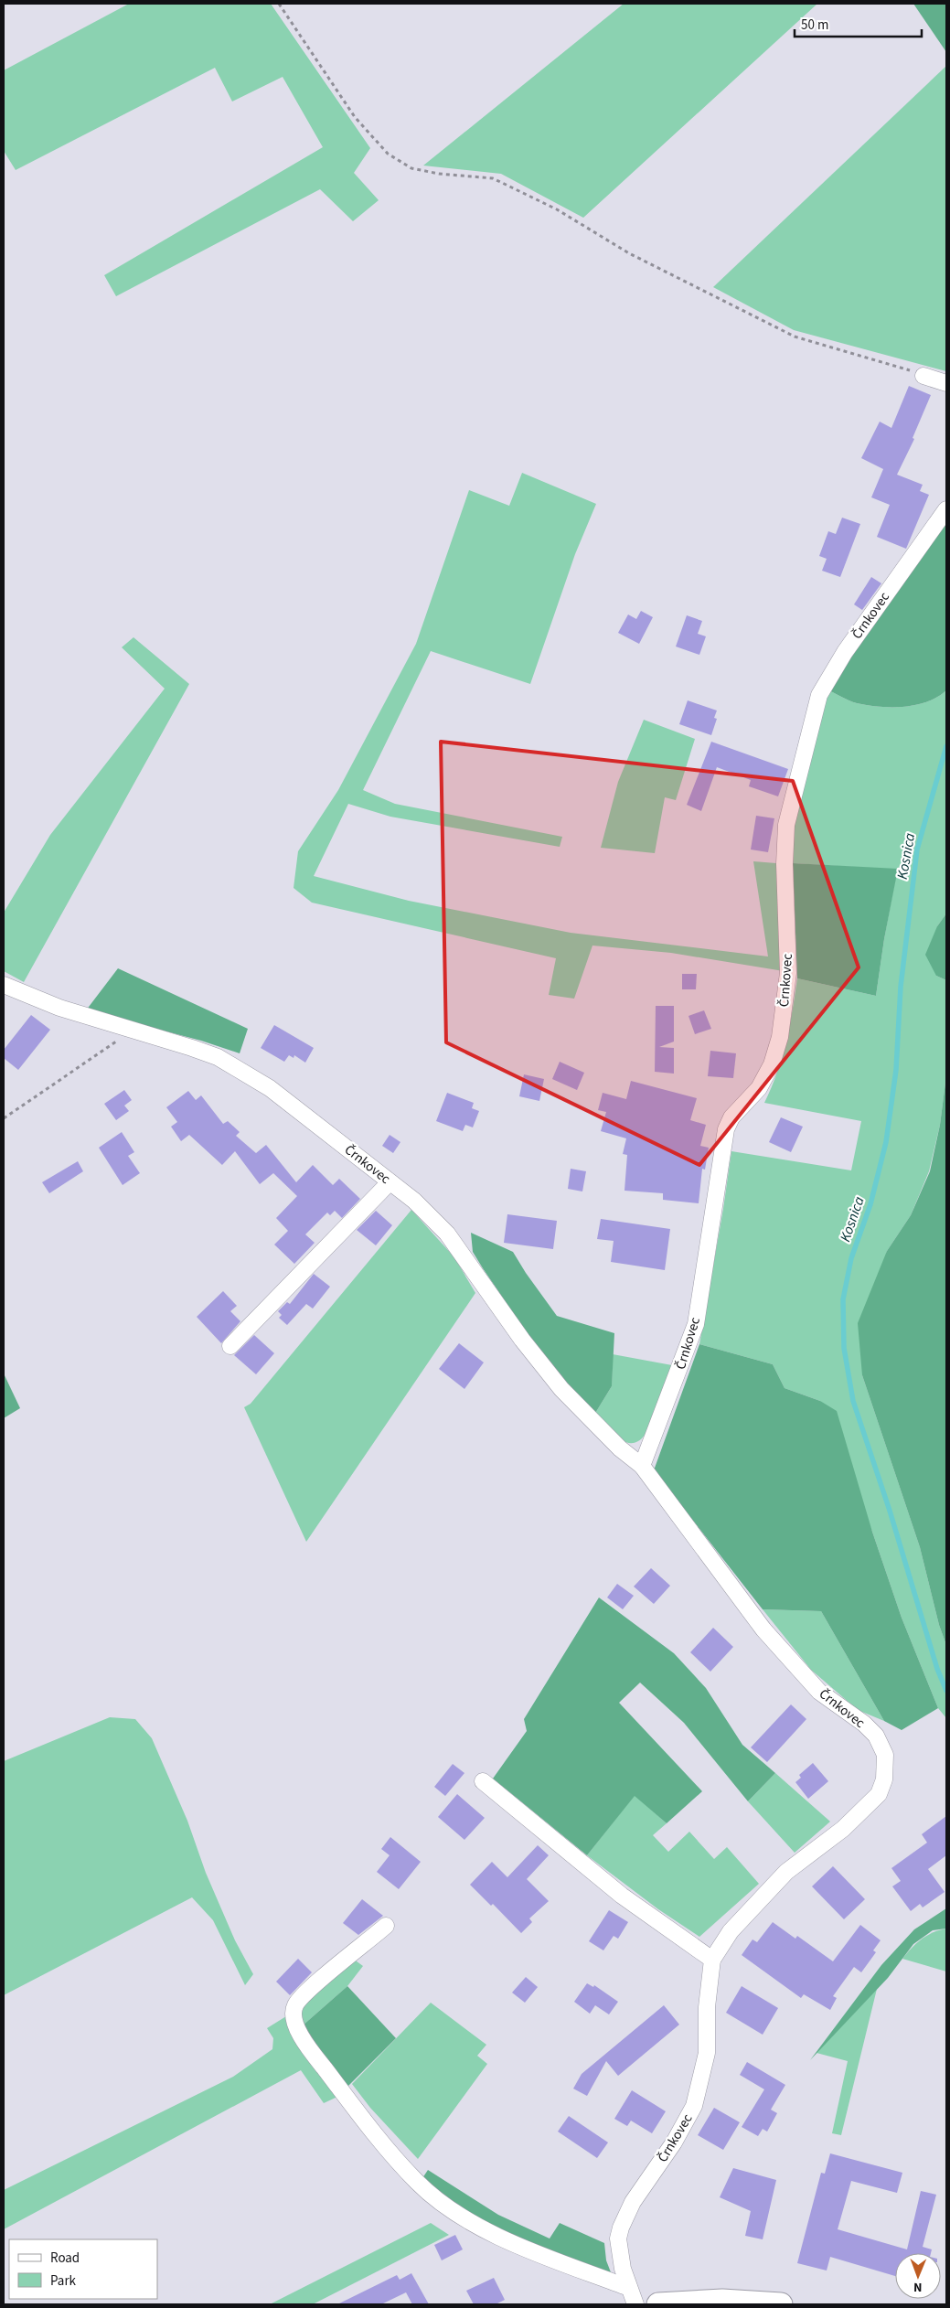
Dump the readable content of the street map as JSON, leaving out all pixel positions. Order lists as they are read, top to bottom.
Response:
{
  "streets": {
    "street": ["Črnkovec"]
  },
  "water": ["Kosnica"],
  "legend": ["Road", "Park"],
  "scale_bar": "50 m",
  "north": "bottom"
}
